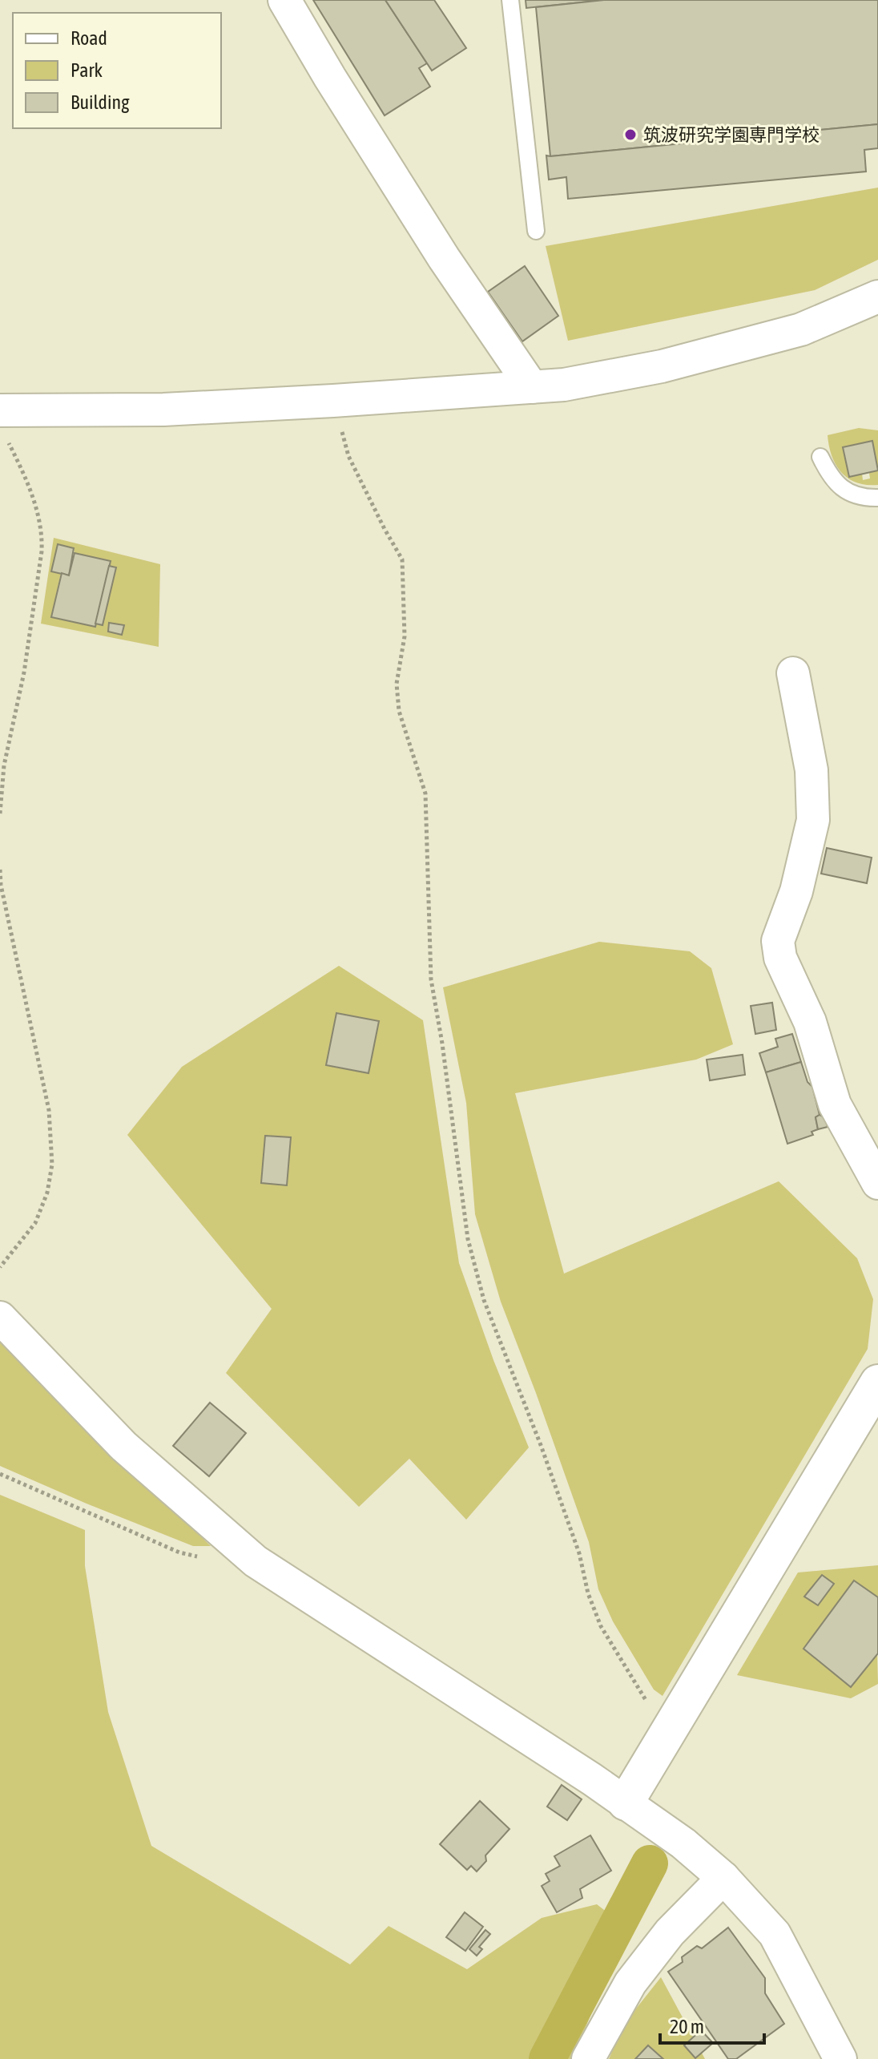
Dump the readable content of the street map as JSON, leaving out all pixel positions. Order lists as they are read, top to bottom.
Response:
{
  "places": ["筑波研究学園専門学校"],
  "legend": ["Road", "Park", "Building"],
  "scale_bar": "20 m"
}
